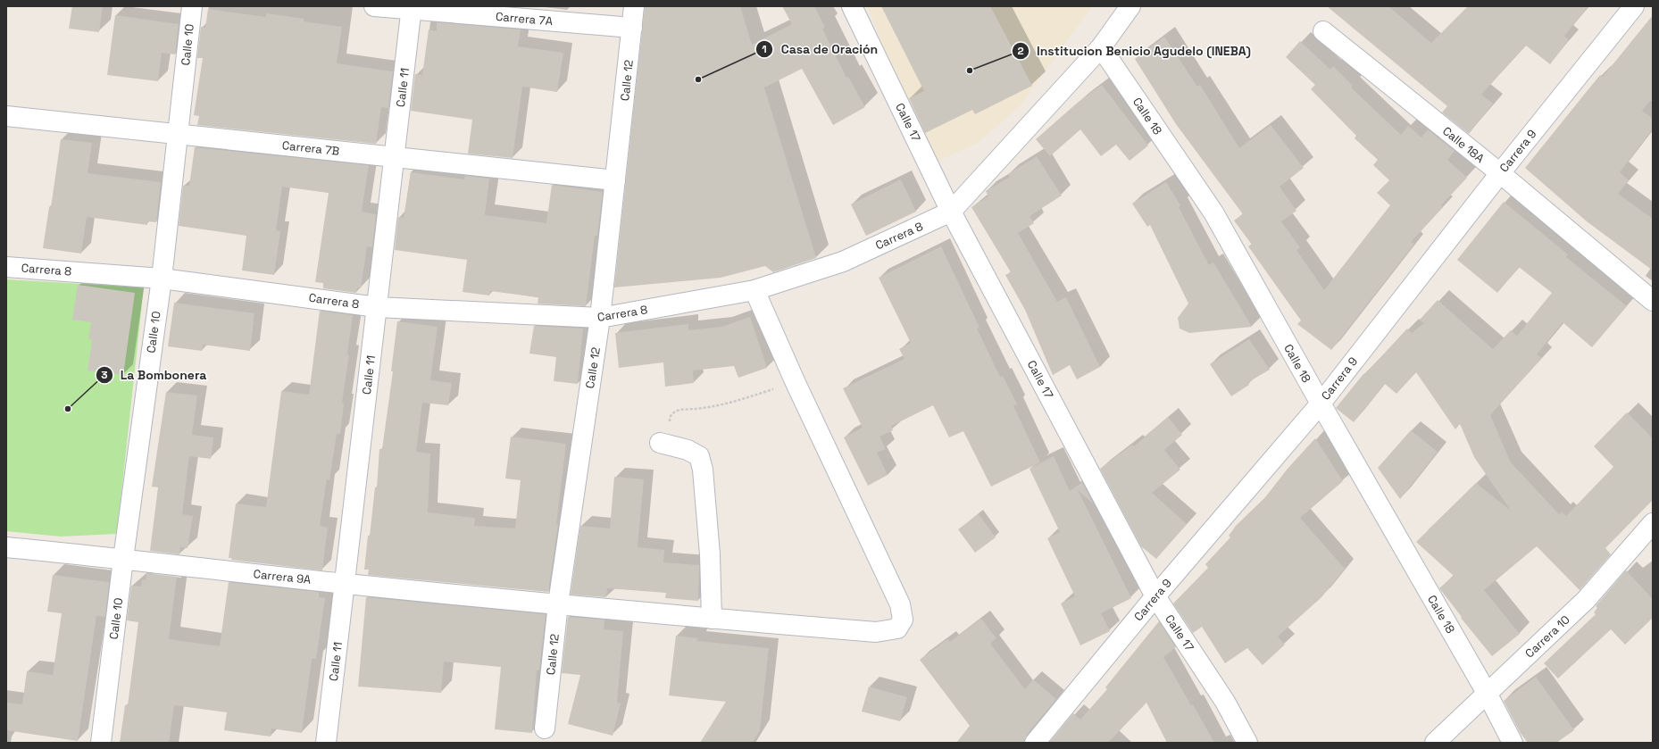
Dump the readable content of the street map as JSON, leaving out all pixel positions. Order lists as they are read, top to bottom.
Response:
{
  "streets": {
    "street": [
      "Carrera 7A",
      "Calle 10",
      "Calle 12",
      "Calle 11",
      "Calle 18",
      "Calle 17",
      "Calle 18A",
      "Carrera 7B",
      "Carrera 9",
      "Carrera 8",
      "Carrera 9A",
      "Carrera 10"
    ]
  },
  "crossings": [
    ["Carrera 7A", "Calle 12"],
    ["Carrera 7A", "Calle 11"],
    ["Calle 10", "Carrera 7B"],
    ["Calle 10", "Carrera 8"],
    ["Calle 10", "Carrera 9A"],
    ["Calle 12", "Carrera 7B"],
    ["Calle 12", "Carrera 8"],
    ["Calle 12", "Carrera 9A"],
    ["Calle 11", "Carrera 7B"],
    ["Calle 11", "Carrera 8"],
    ["Calle 11", "Carrera 9A"],
    ["Calle 18", "Carrera 9"],
    ["Calle 18", "Carrera 8"],
    ["Calle 18", "Carrera 10"],
    ["Calle 17", "Carrera 9"],
    ["Calle 17", "Carrera 8"],
    ["Calle 18A", "Carrera 9"],
    ["Carrera 8", "Carrera 9A"]
  ],
  "places": ["Institucion Benicio Agudelo (INEBA)", "Casa de Oración", "La Bombonera"]
}
